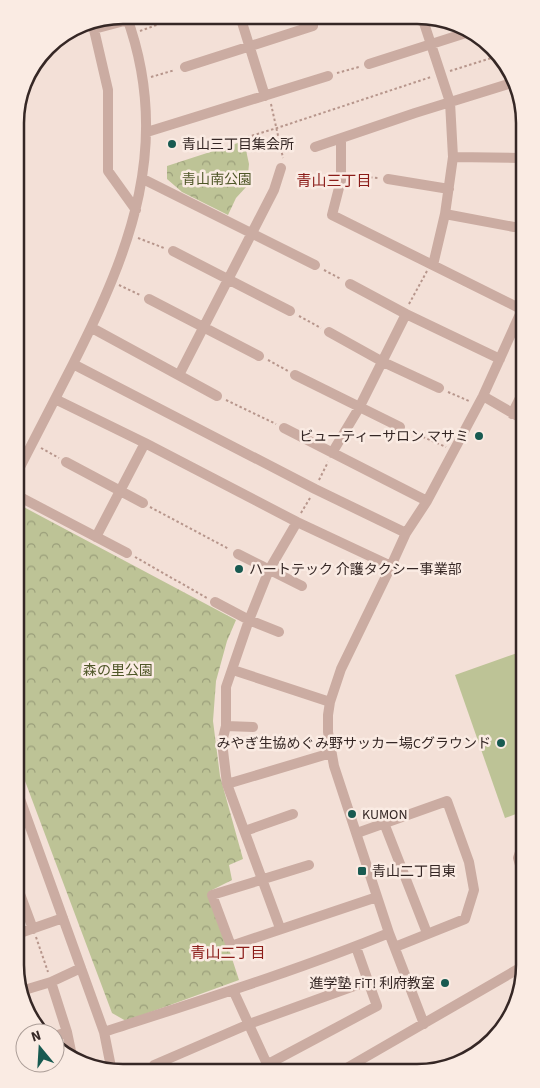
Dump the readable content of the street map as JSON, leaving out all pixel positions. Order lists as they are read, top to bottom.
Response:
{
  "districts": ["青山三丁目", "青山二丁目"],
  "parks": ["青山南公園", "森の里公園"],
  "places": {
    "other": [
      "青山三丁目集会所",
      "ビューティーサロン マサミ",
      "ハートテック 介護タクシー事業部",
      "みやぎ生協めぐみ野サッカー場Cグラウンド",
      "KUMON",
      "進学塾 FiT! 利府教室"
    ],
    "transit": ["青山二丁目東"]
  },
  "north": "top"
}
